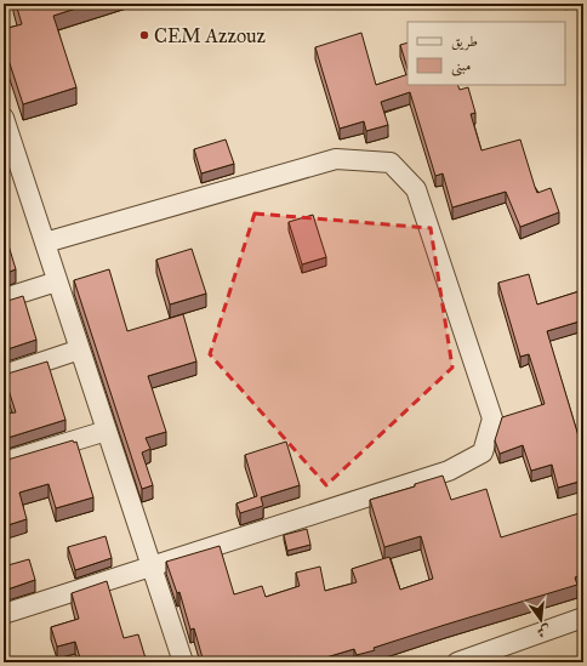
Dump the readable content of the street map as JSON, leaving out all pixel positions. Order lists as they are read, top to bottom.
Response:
{
  "places": ["CEM Azzouz"],
  "legend": ["طريق", "مبنى"],
  "north": "bottom"
}
